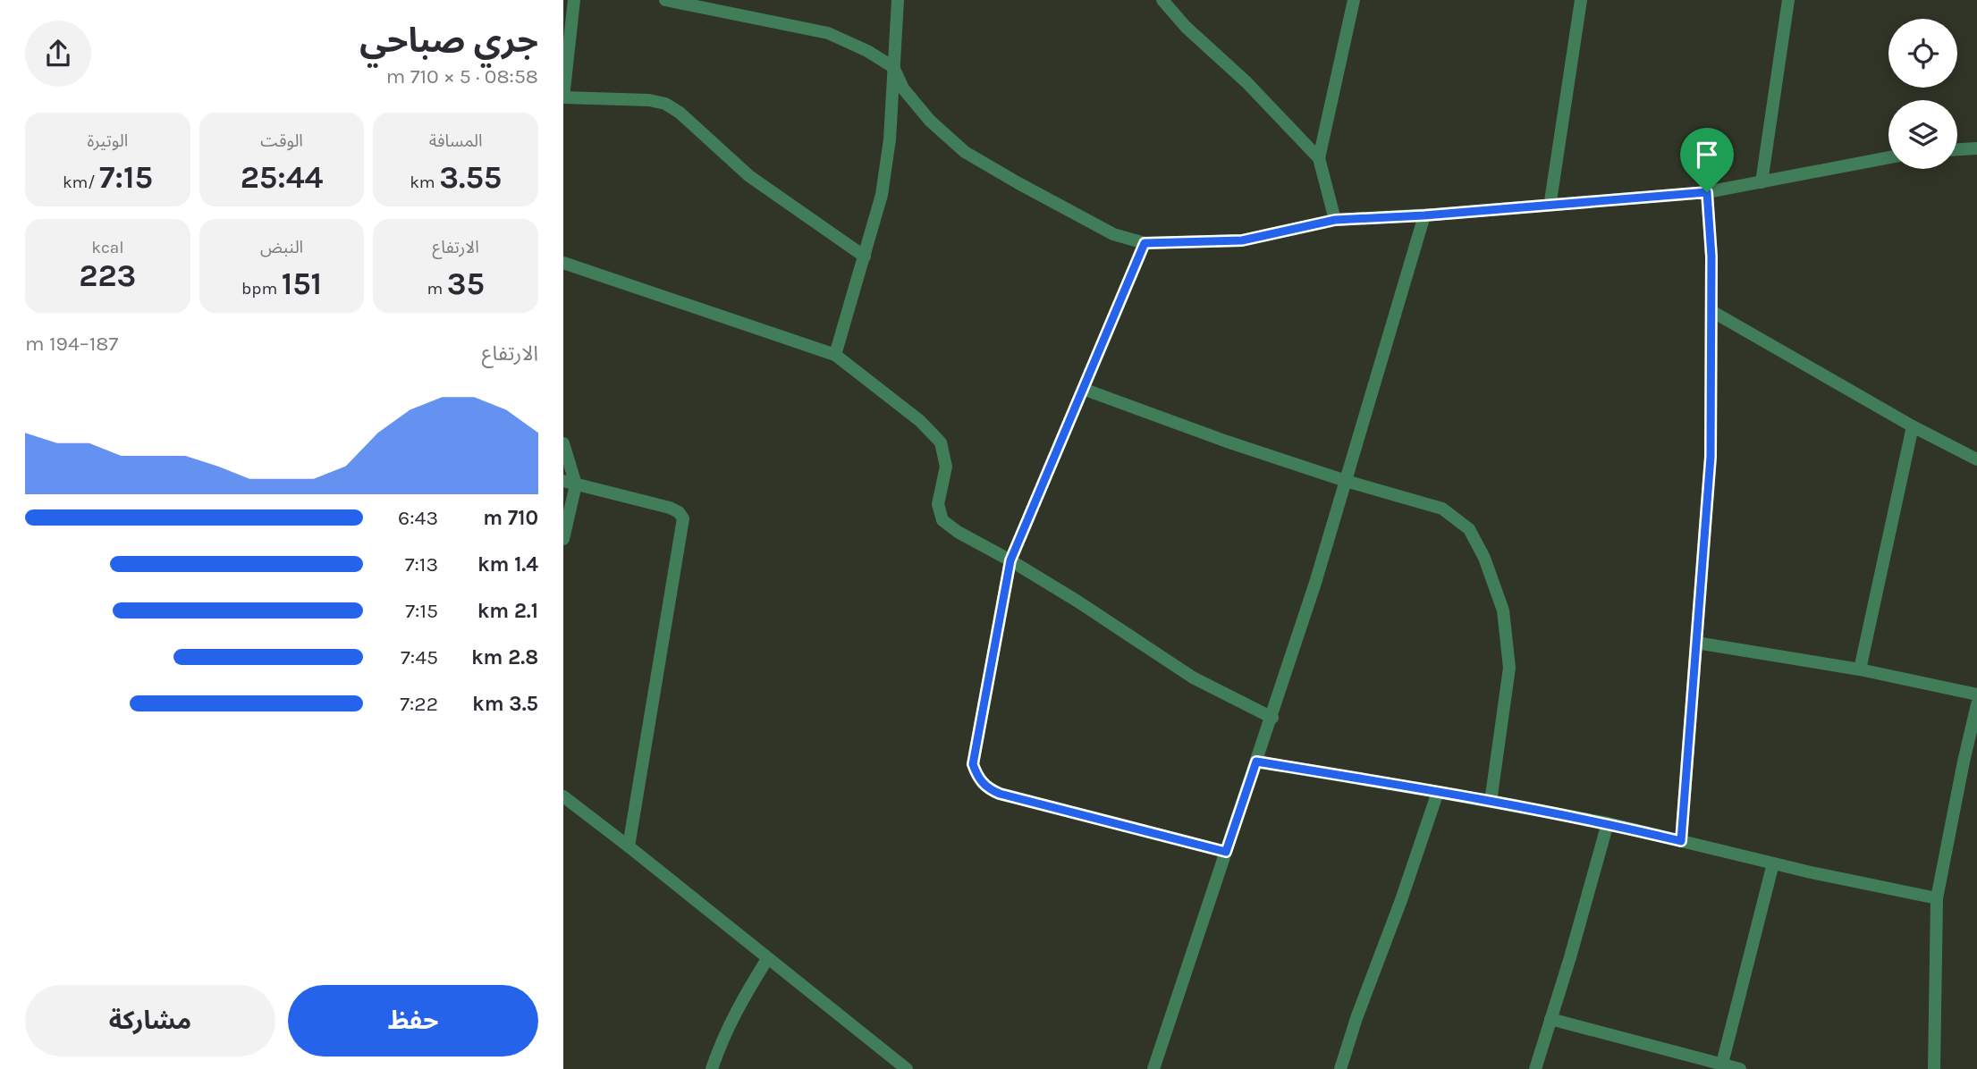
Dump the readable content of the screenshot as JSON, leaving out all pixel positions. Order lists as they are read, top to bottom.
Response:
{
  "page": {
    "heading": ["جري صباحي", "08:58 · 5 × 710 m"],
    "stats": [
      ["المسافة", "3.55 km"],
      ["الوقت", "25:44"],
      ["الوتيرة", "7:15 /km"],
      ["الارتفاع", "35 m"],
      ["النبض", "151 bpm"],
      ["kcal", "223"]
    ],
    "chart": ["الارتفاع", "187–194 m"],
    "list": [
      {
        "name": "710 m",
        "note": "6:43"
      },
      {
        "name": "1.4 km",
        "note": "7:13"
      },
      {
        "name": "2.1 km",
        "note": "7:15"
      },
      {
        "name": "2.8 km",
        "note": "7:45"
      },
      {
        "name": "3.5 km",
        "note": "7:22"
      }
    ],
    "buttons": ["حفظ", "مشاركة"]
  }
}
